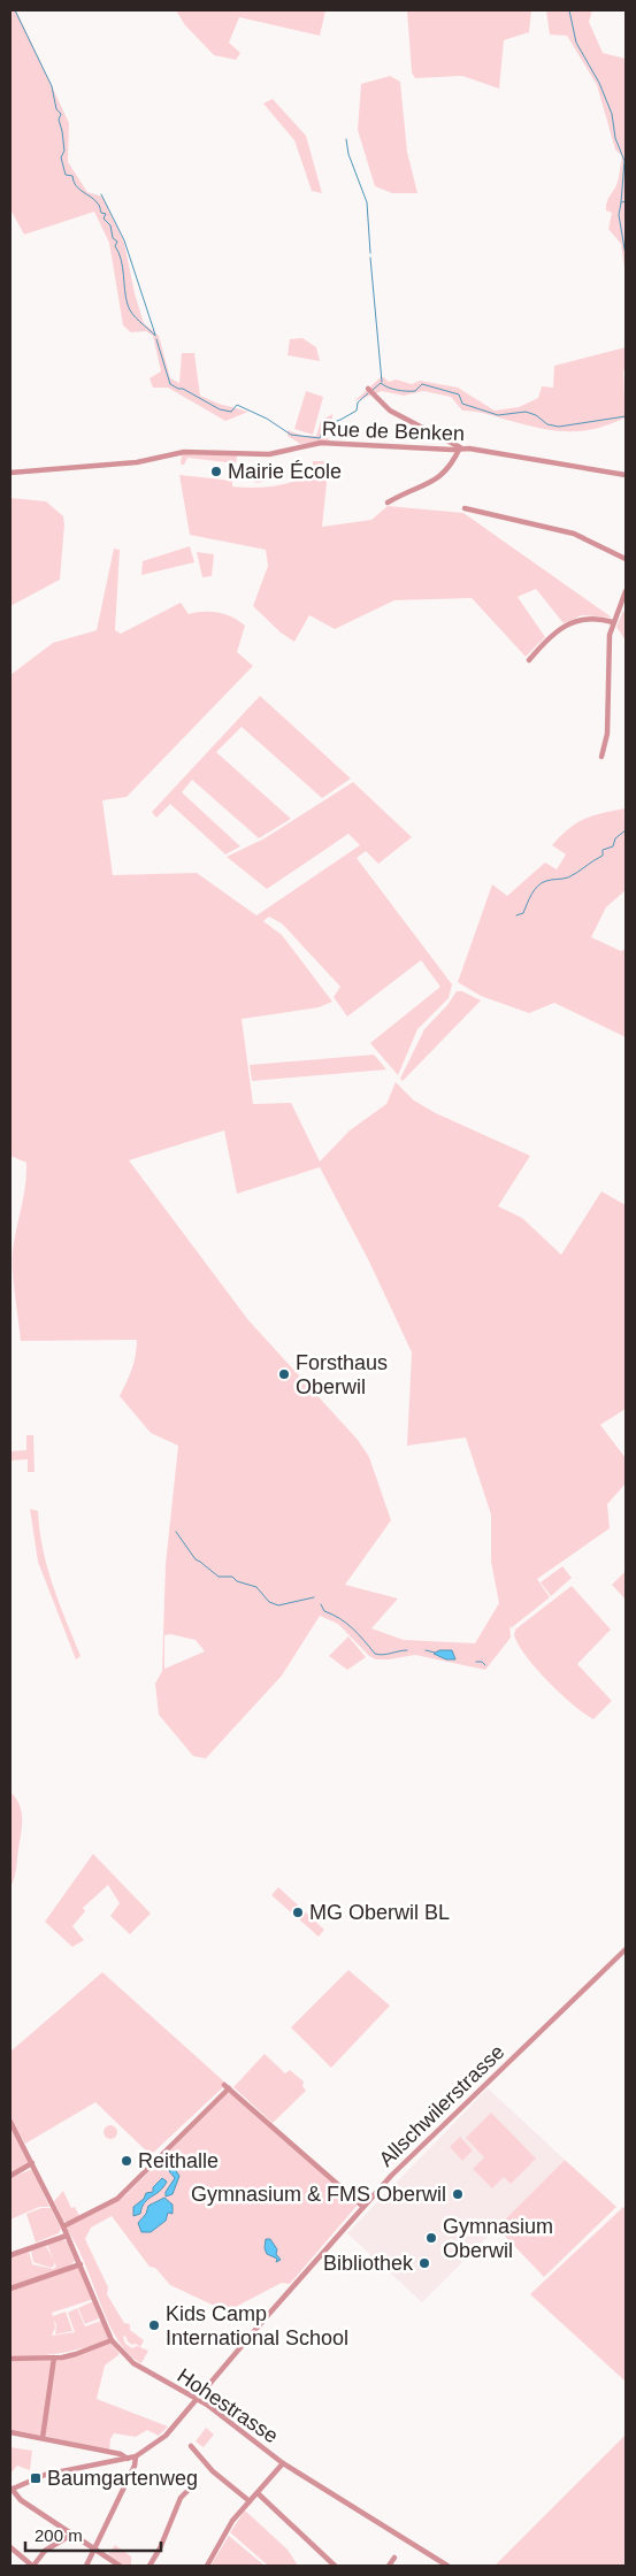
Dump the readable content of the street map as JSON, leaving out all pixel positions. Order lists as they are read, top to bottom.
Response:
{
  "streets": {
    "street": ["Rue de Benken", "Allschwilerstrasse", "Hohestrasse"]
  },
  "crossings": [
    ["Allschwilerstrasse", "Hohestrasse"]
  ],
  "places": {
    "other": [
      "Mairie École",
      "Forsthaus Oberwil",
      "MG Oberwil BL",
      "Reithalle",
      "Gymnasium & FMS Oberwil",
      "Gymnasium Oberwil",
      "Bibliothek",
      "Kids Camp International School"
    ],
    "transit": ["Baumgartenweg"]
  },
  "scale_bar": "200 m"
}
